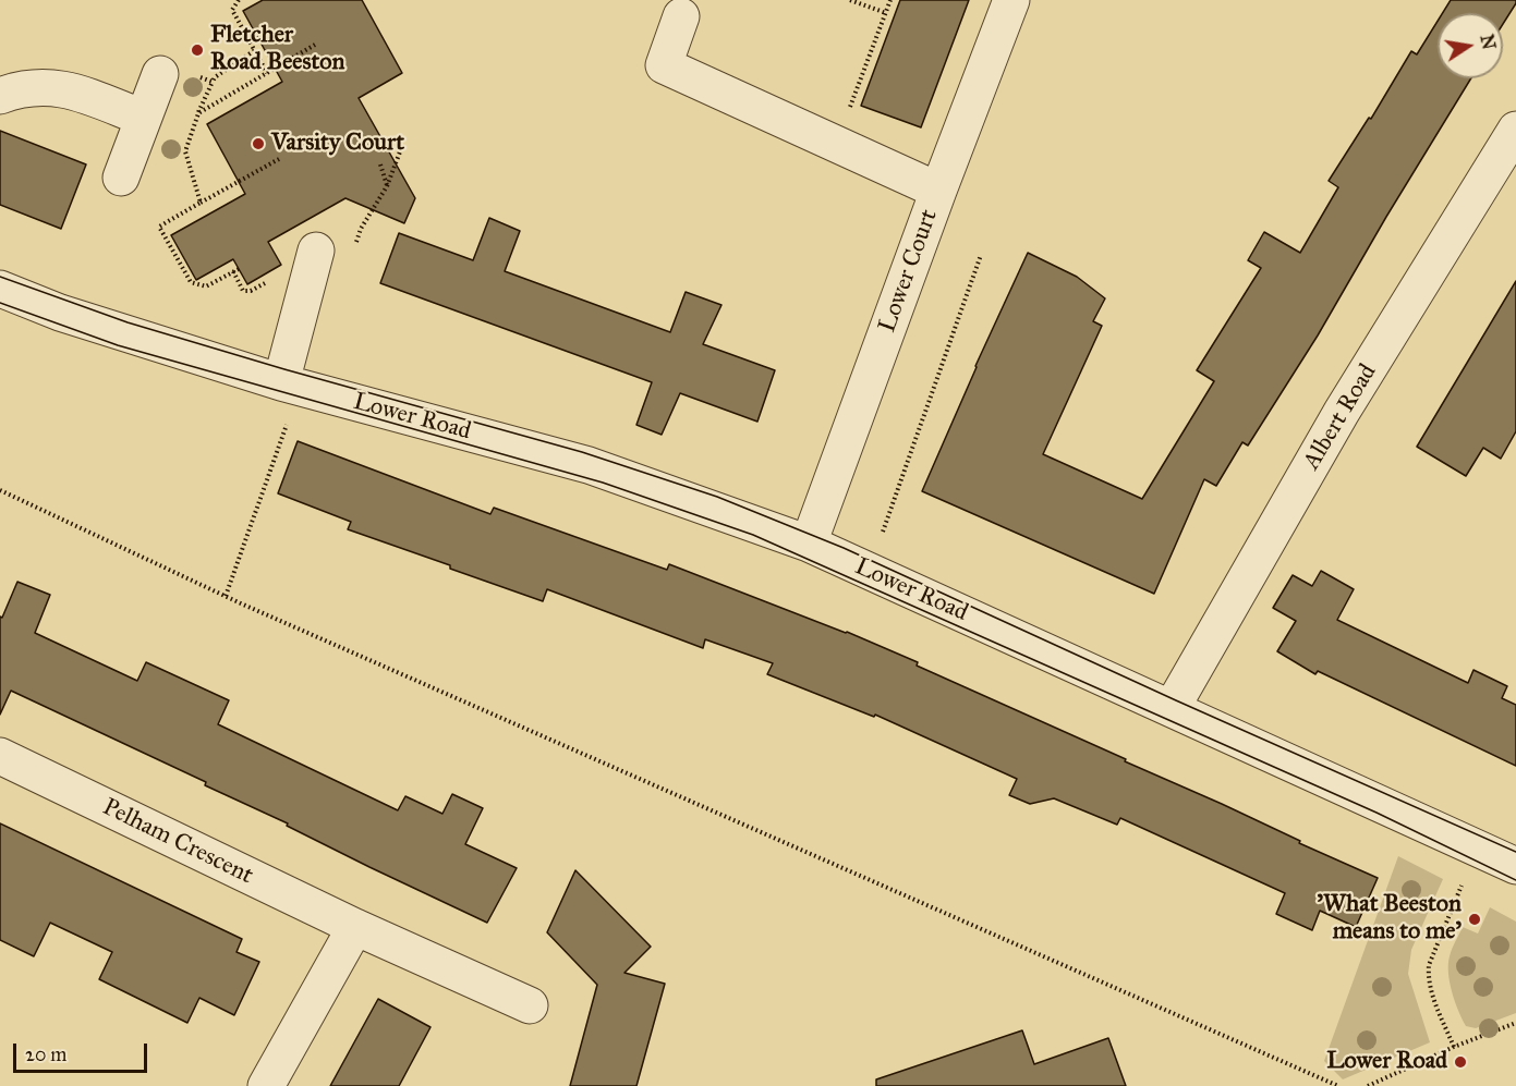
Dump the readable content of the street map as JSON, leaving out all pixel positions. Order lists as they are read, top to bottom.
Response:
{
  "streets": {
    "street": [
      "Lower Court",
      "Lower Road",
      "Albert Road",
      "Pelham Crescent"
    ]
  },
  "crossings": [
    ["Lower Court", "Lower Road"],
    ["Lower Road", "Albert Road"]
  ],
  "places": [
    "Fletcher Road Beeston",
    "Varsity Court",
    "'What Beeston means to me'",
    "Lower Road"
  ],
  "scale_bar": "20 m",
  "north": "right"
}
